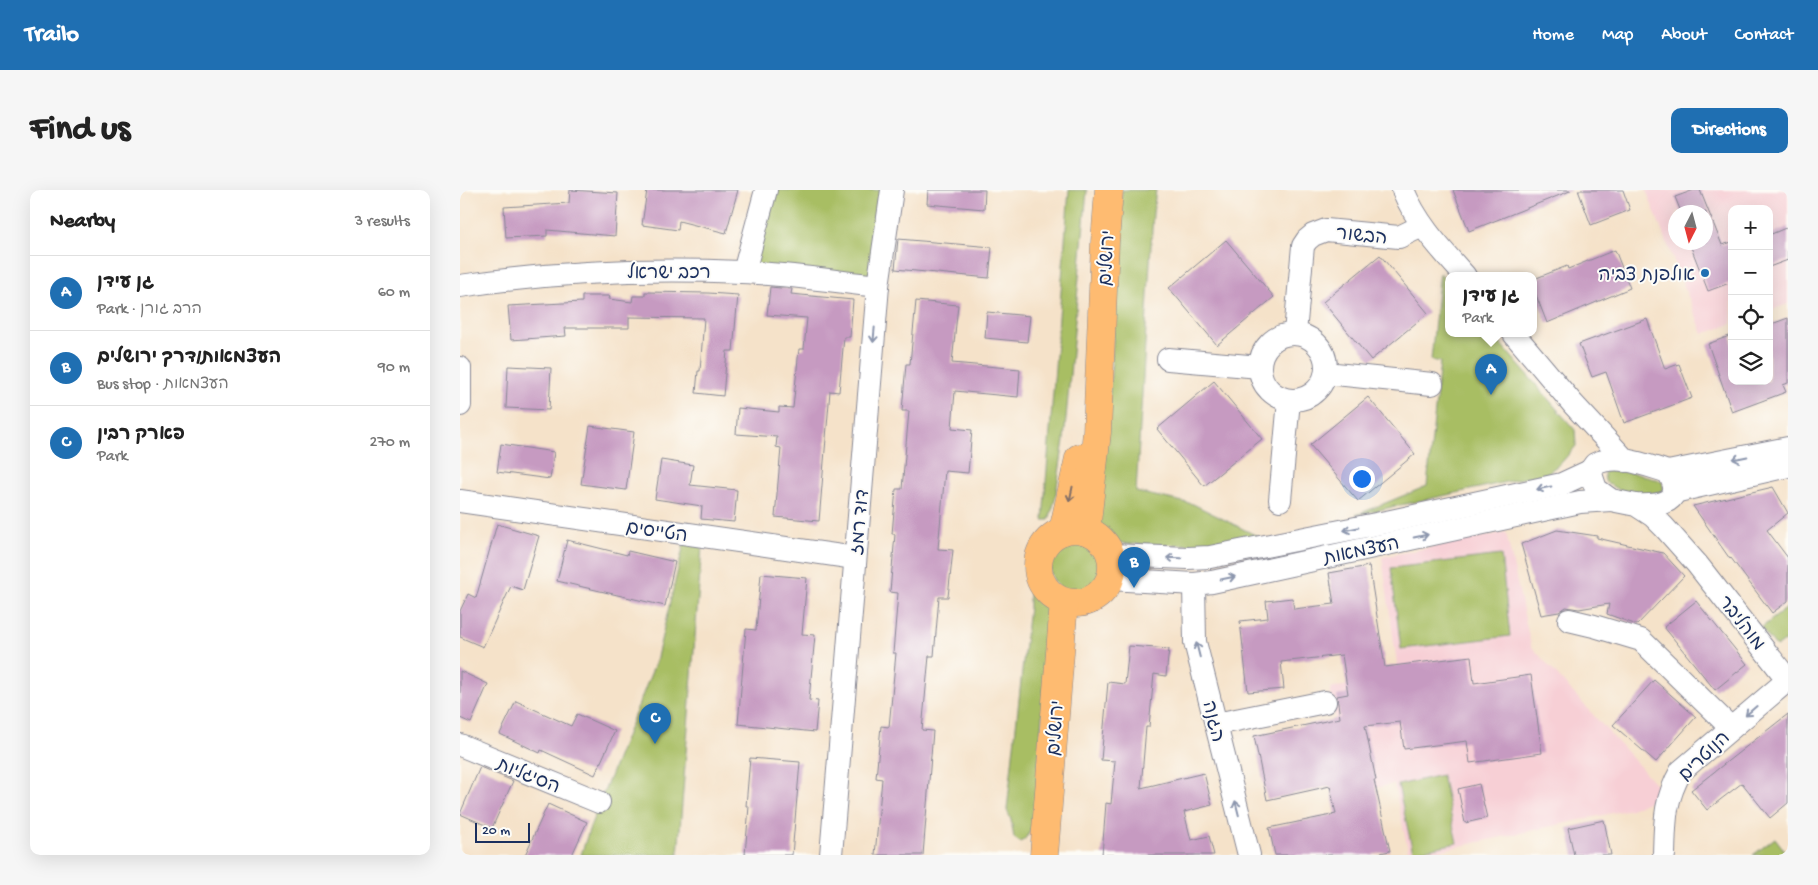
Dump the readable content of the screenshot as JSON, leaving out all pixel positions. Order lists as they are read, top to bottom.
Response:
{
  "streets": {
    "main road": ["ירושלים"],
    "street": [
      "הבשור",
      "רכב ישראל",
      "דוד רמז",
      "הטייסים",
      "העצמאות",
      "מוהליבר",
      "הגנה",
      "הנוטרים",
      "הסיגליות"
    ]
  },
  "crossings": [
    ["ירושלים", "העצמאות"],
    ["רכב ישראל", "דוד רמז"],
    ["דוד רמז", "הטייסים"],
    ["העצמאות", "מוהליבר"],
    ["העצמאות", "הגנה"],
    ["מוהליבר", "הנוטרים"]
  ],
  "one_way": ["דוד רמז", "הגנה"],
  "places": ["אולפנת צביה"],
  "scale_bar": "20 m",
  "north": "bottom",
  "page": {
    "header": "Trailo",
    "nav": [
      "Home",
      "Map",
      "About",
      "Contact"
    ],
    "buttons": "Directions",
    "title": "Find us",
    "heading": ["Nearby", "3 results"],
    "map_buttons": ["+", "−"],
    "list": [
      {
        "mark": "A",
        "name": "גן עידן",
        "note": "Park · הרב גורן",
        "value": "60 m"
      },
      {
        "mark": "B",
        "name": "העצמאות/דרך ירושלים",
        "note": "Bus stop · העצמאות",
        "value": "90 m"
      },
      {
        "mark": "C",
        "name": "פארק רבין",
        "note": "Park",
        "value": "270 m"
      }
    ],
    "popup": ["גן עידן", "Park"],
    "pins": ["A", "B", "C"],
    "scale": "20 m"
  }
}
